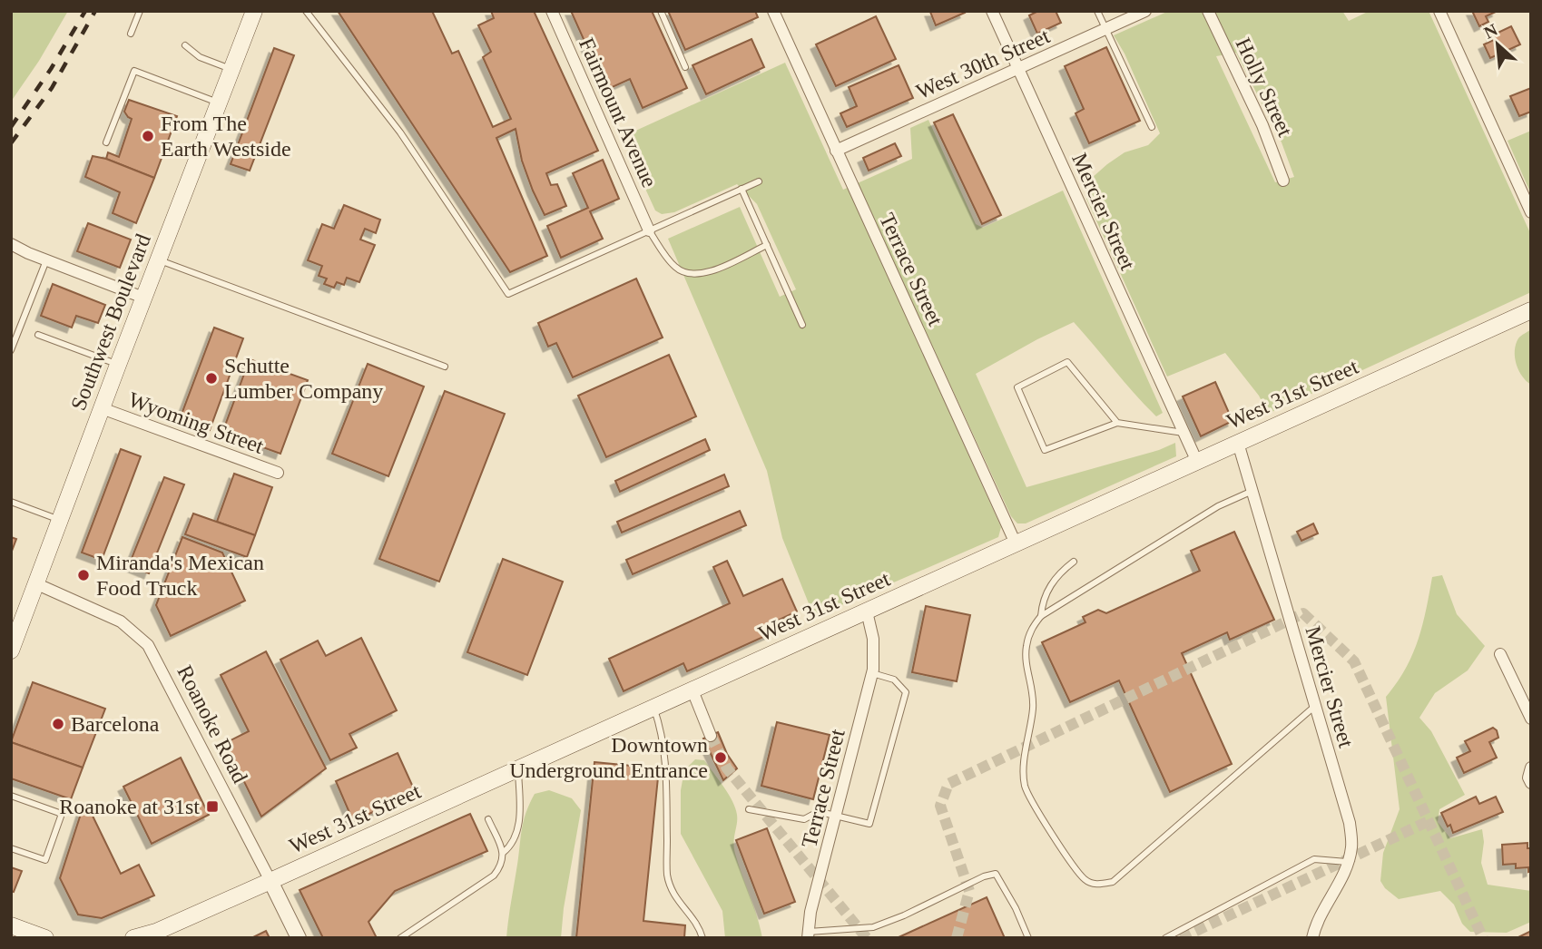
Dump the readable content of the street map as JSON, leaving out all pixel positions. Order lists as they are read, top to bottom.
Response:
{
  "streets": {
    "main road": ["Southwest Boulevard", "West 31st Street"],
    "street": [
      "West 30th Street",
      "Holly Street",
      "Fairmount Avenue",
      "Mercier Street",
      "Terrace Street",
      "Wyoming Street",
      "Roanoke Road"
    ]
  },
  "crossings": [
    ["West 30th Street", "Mercier Street"],
    ["West 30th Street", "Terrace Street"],
    ["Mercier Street", "West 31st Street"],
    ["Terrace Street", "West 31st Street"],
    ["Southwest Boulevard", "Wyoming Street"],
    ["Southwest Boulevard", "Roanoke Road"],
    ["West 31st Street", "Roanoke Road"]
  ],
  "places": {
    "other": [
      "From The Earth Westside",
      "Schutte Lumber Company",
      "Miranda's Mexican Food Truck",
      "Barcelona",
      "Downtown Underground Entrance"
    ],
    "transit": ["Roanoke at 31st"]
  },
  "north": "top left"
}
